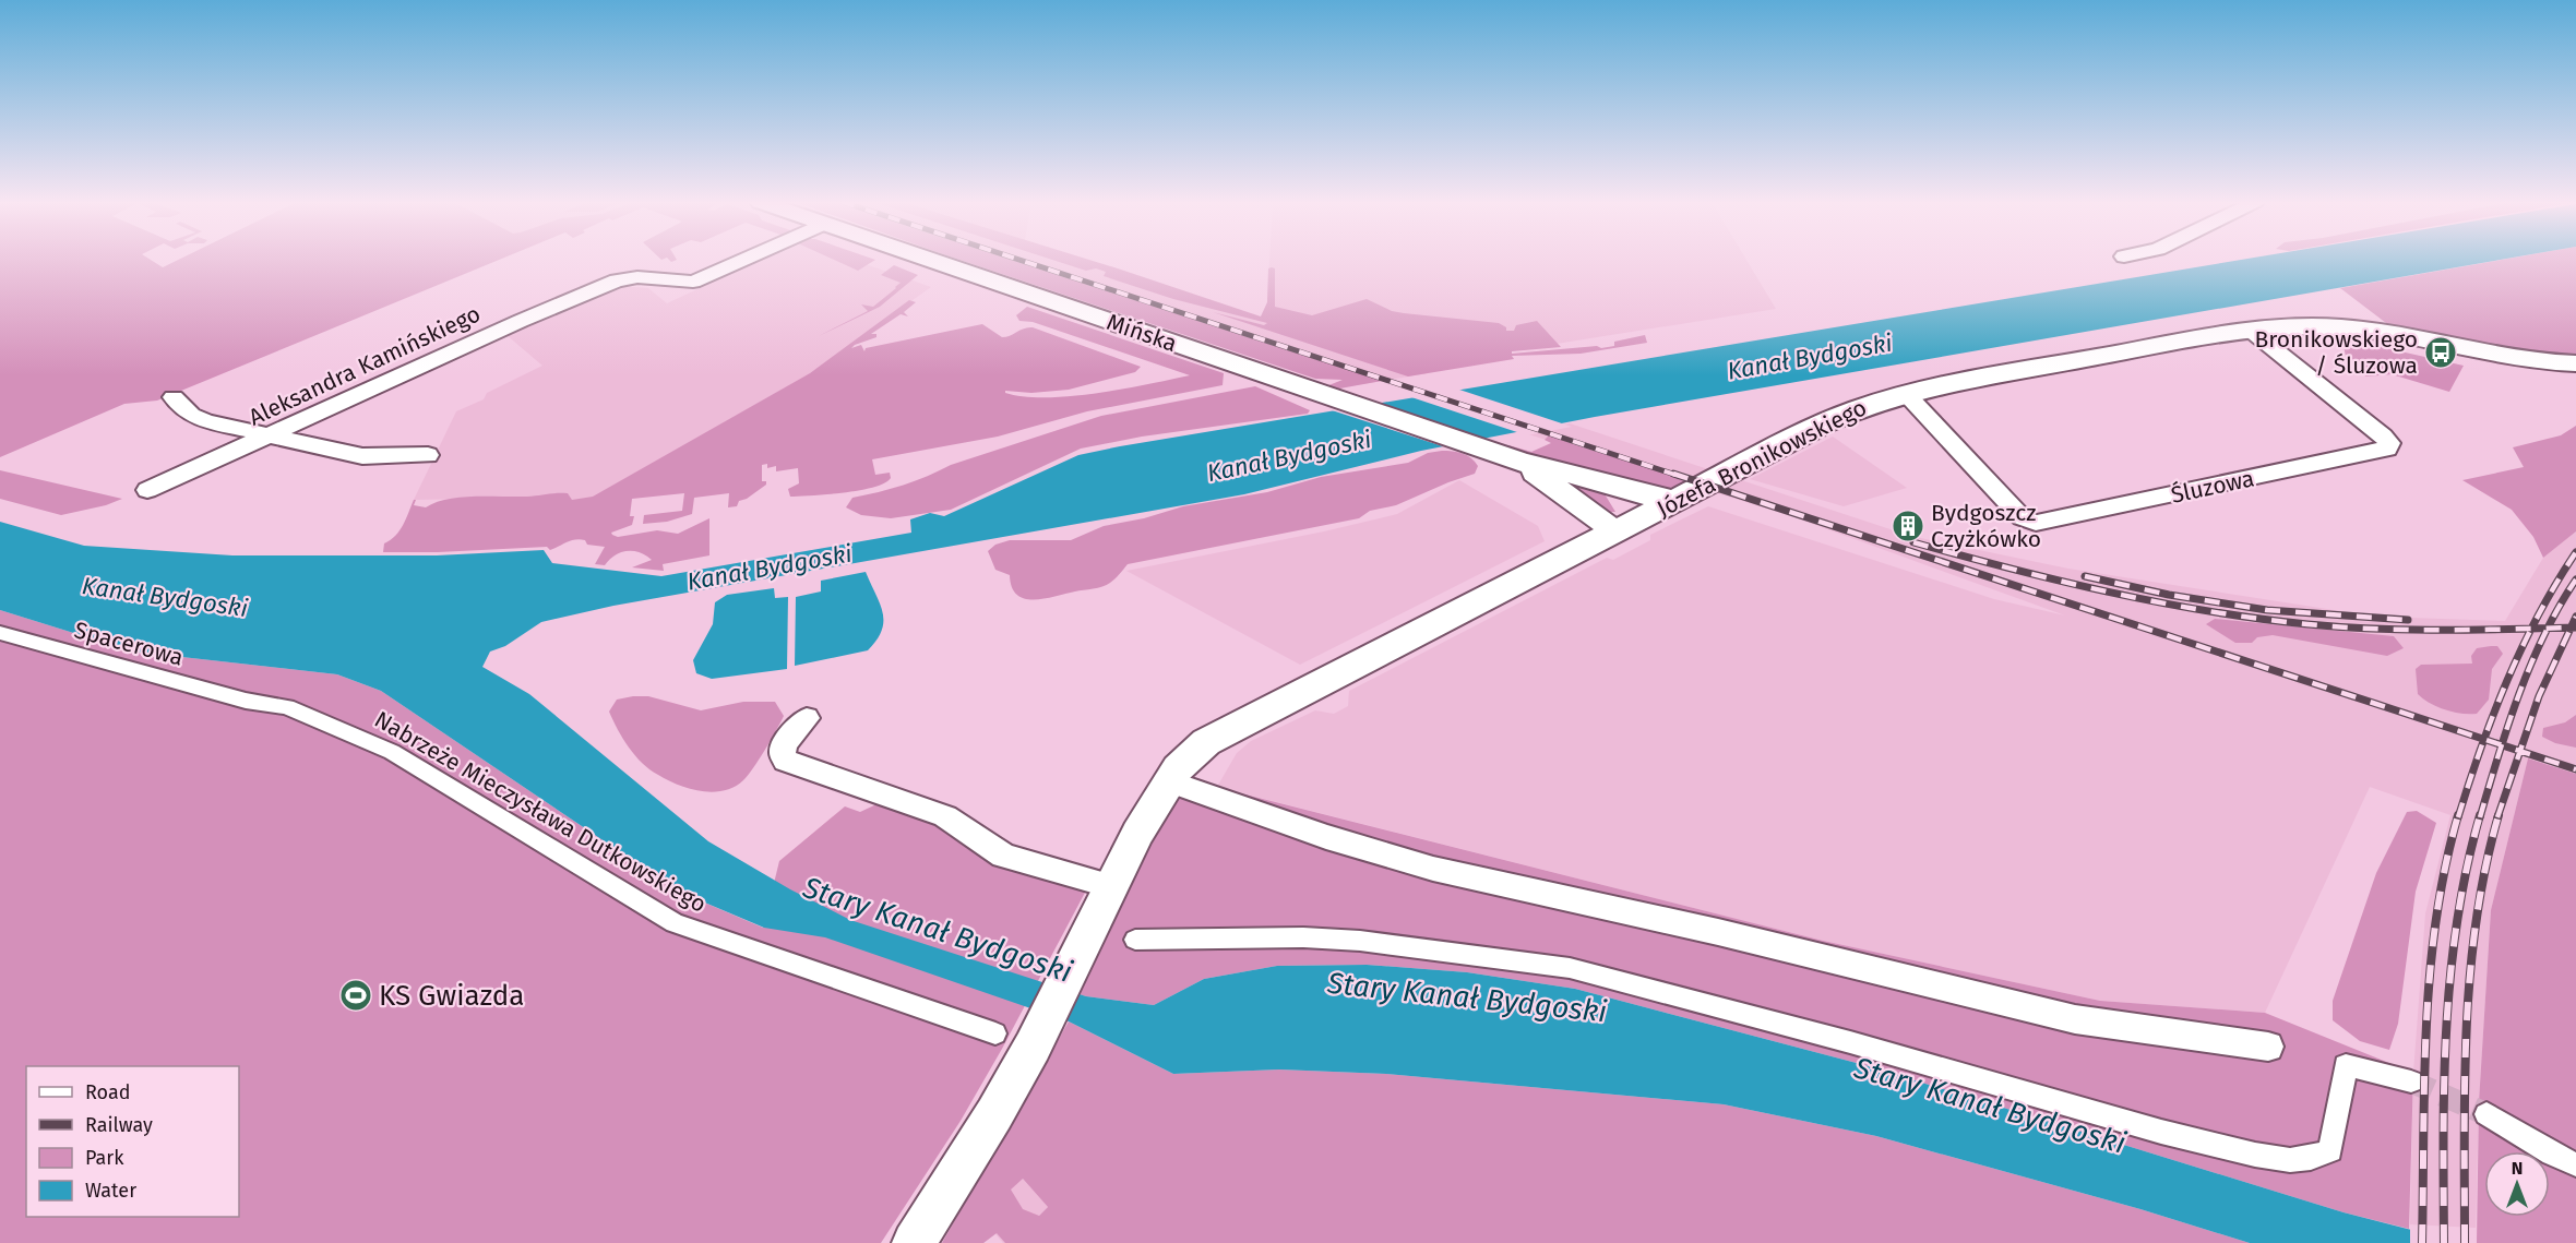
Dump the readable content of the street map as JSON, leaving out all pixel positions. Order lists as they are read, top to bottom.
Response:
{
  "streets": {
    "street": [
      "Mińska",
      "Aleksandra Kamińskiego",
      "Józefa Bronikowskiego",
      "Śluzowa",
      "Spacerowa",
      "Nabrzeże Mieczysława Dutkowskiego"
    ]
  },
  "crossings": [
    ["Mińska", "Józefa Bronikowskiego"],
    ["Józefa Bronikowskiego", "Śluzowa"],
    ["Spacerowa", "Nabrzeże Mieczysława Dutkowskiego"]
  ],
  "water": ["Kanał Bydgoski", "Stary Kanał Bydgoski"],
  "places": {
    "bus stop": ["Bronikowskiego / Śluzowa"],
    "building": ["Bydgoszcz Czyżkówko"],
    "sports": ["KS Gwiazda"]
  },
  "legend": [
    "Road",
    "Railway",
    "Park",
    "Water"
  ],
  "north": "top"
}
